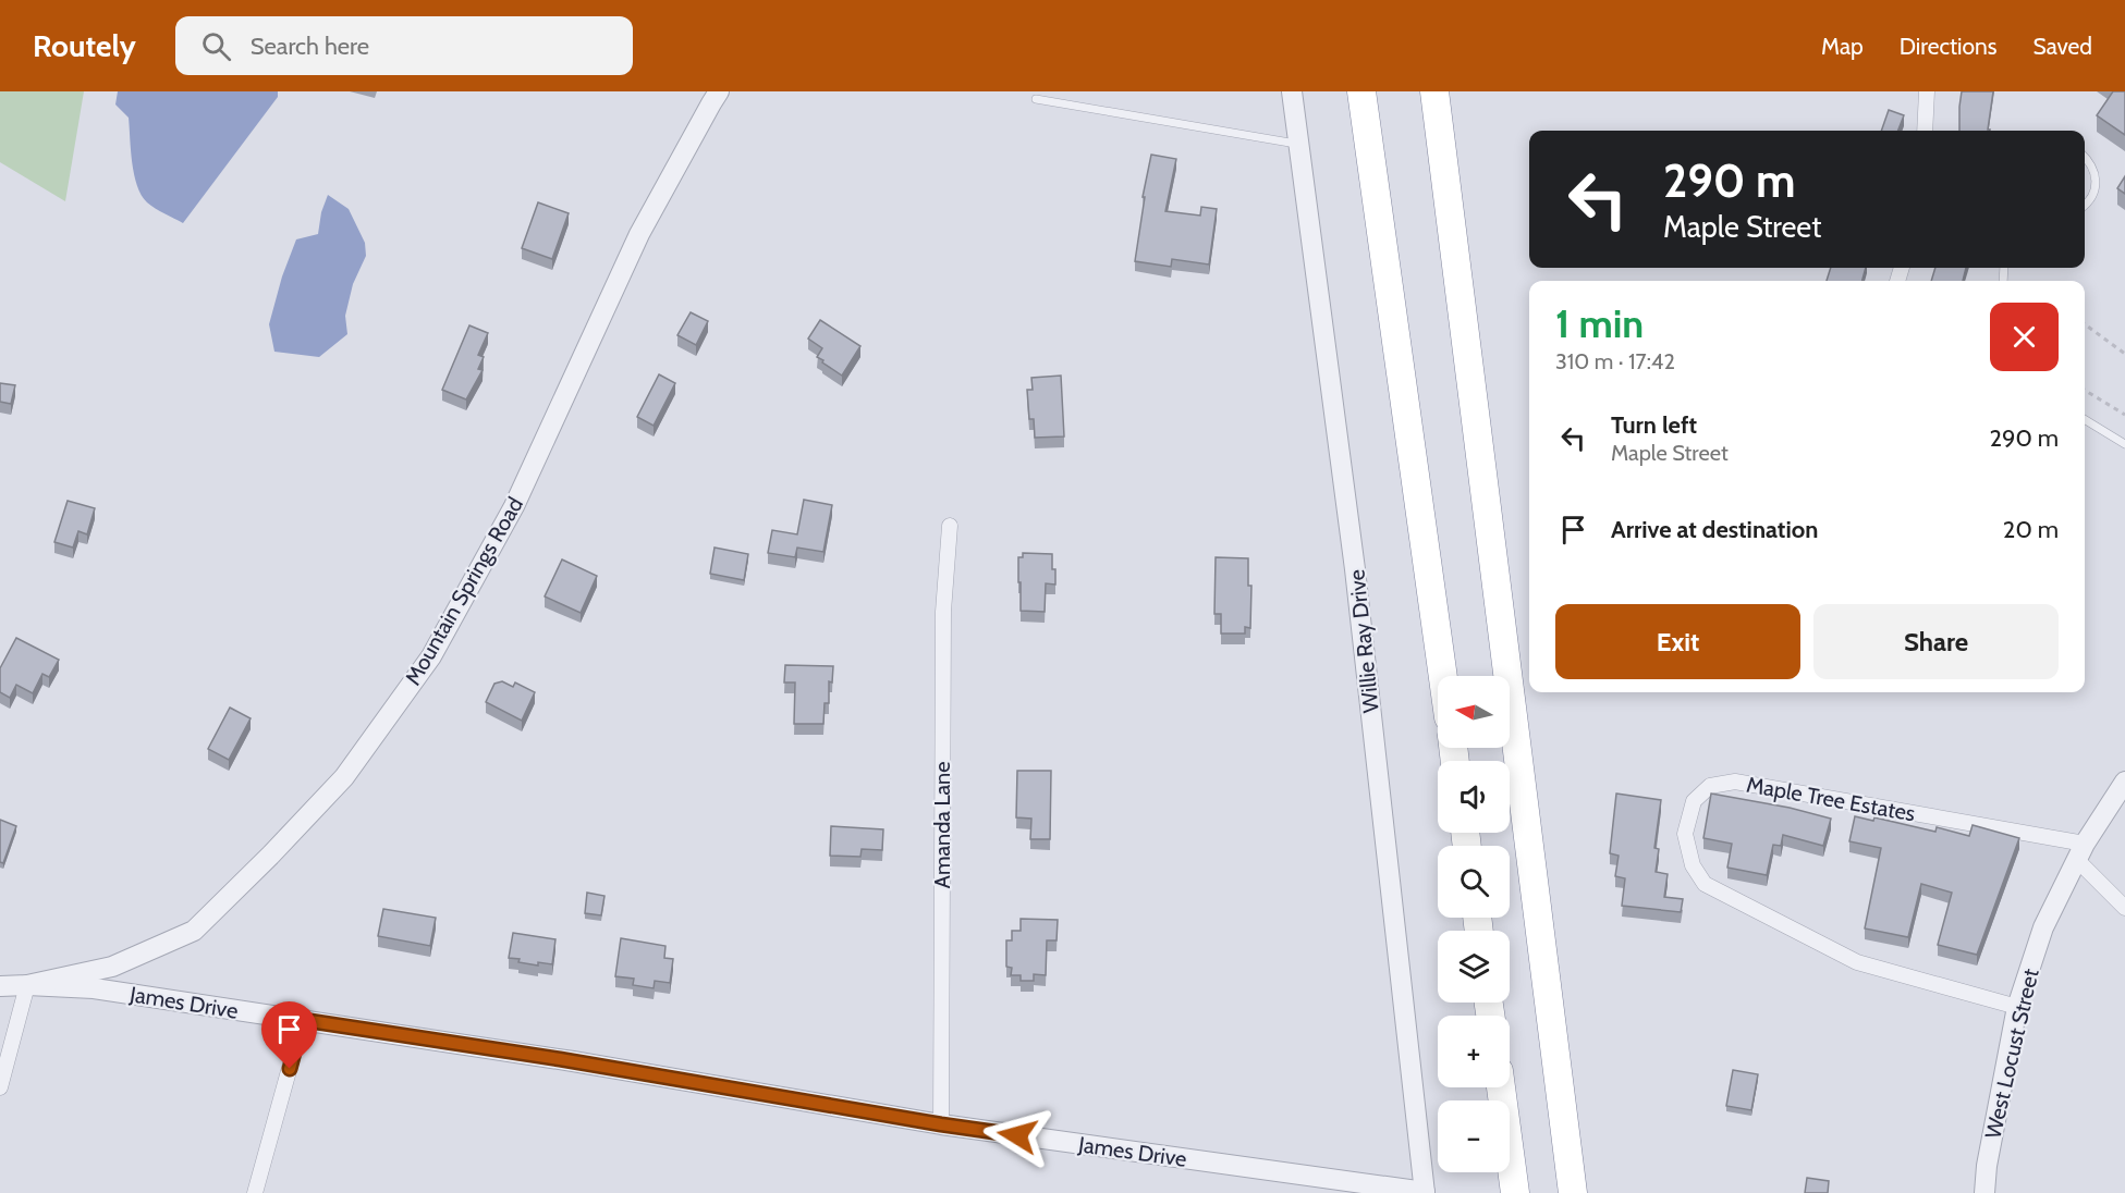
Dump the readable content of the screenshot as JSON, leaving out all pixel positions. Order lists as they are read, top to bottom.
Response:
{
  "streets": {
    "street": [
      "Mountain Springs Road",
      "Willie Ray Drive",
      "Maple Tree Estates",
      "Amanda Lane",
      "James Drive",
      "West Locust Street"
    ]
  },
  "crossings": [
    ["Mountain Springs Road", "James Drive"],
    ["Willie Ray Drive", "James Drive"],
    ["Maple Tree Estates", "West Locust Street"],
    ["Amanda Lane", "James Drive"]
  ],
  "north": "left",
  "page": {
    "header": "Routely",
    "search": "Search here",
    "nav": ["Map", "Directions", "Saved"],
    "turn": ["290 m", "Maple Street"],
    "heading": ["1 min", "310 m · 17:42"],
    "list": [
      {
        "name": "Turn left",
        "note": "Maple Street",
        "value": "290 m"
      },
      {
        "name": "Arrive at destination",
        "value": "20 m"
      }
    ],
    "buttons": ["Exit", "Share"],
    "map_buttons": ["+", "−"]
  }
}
